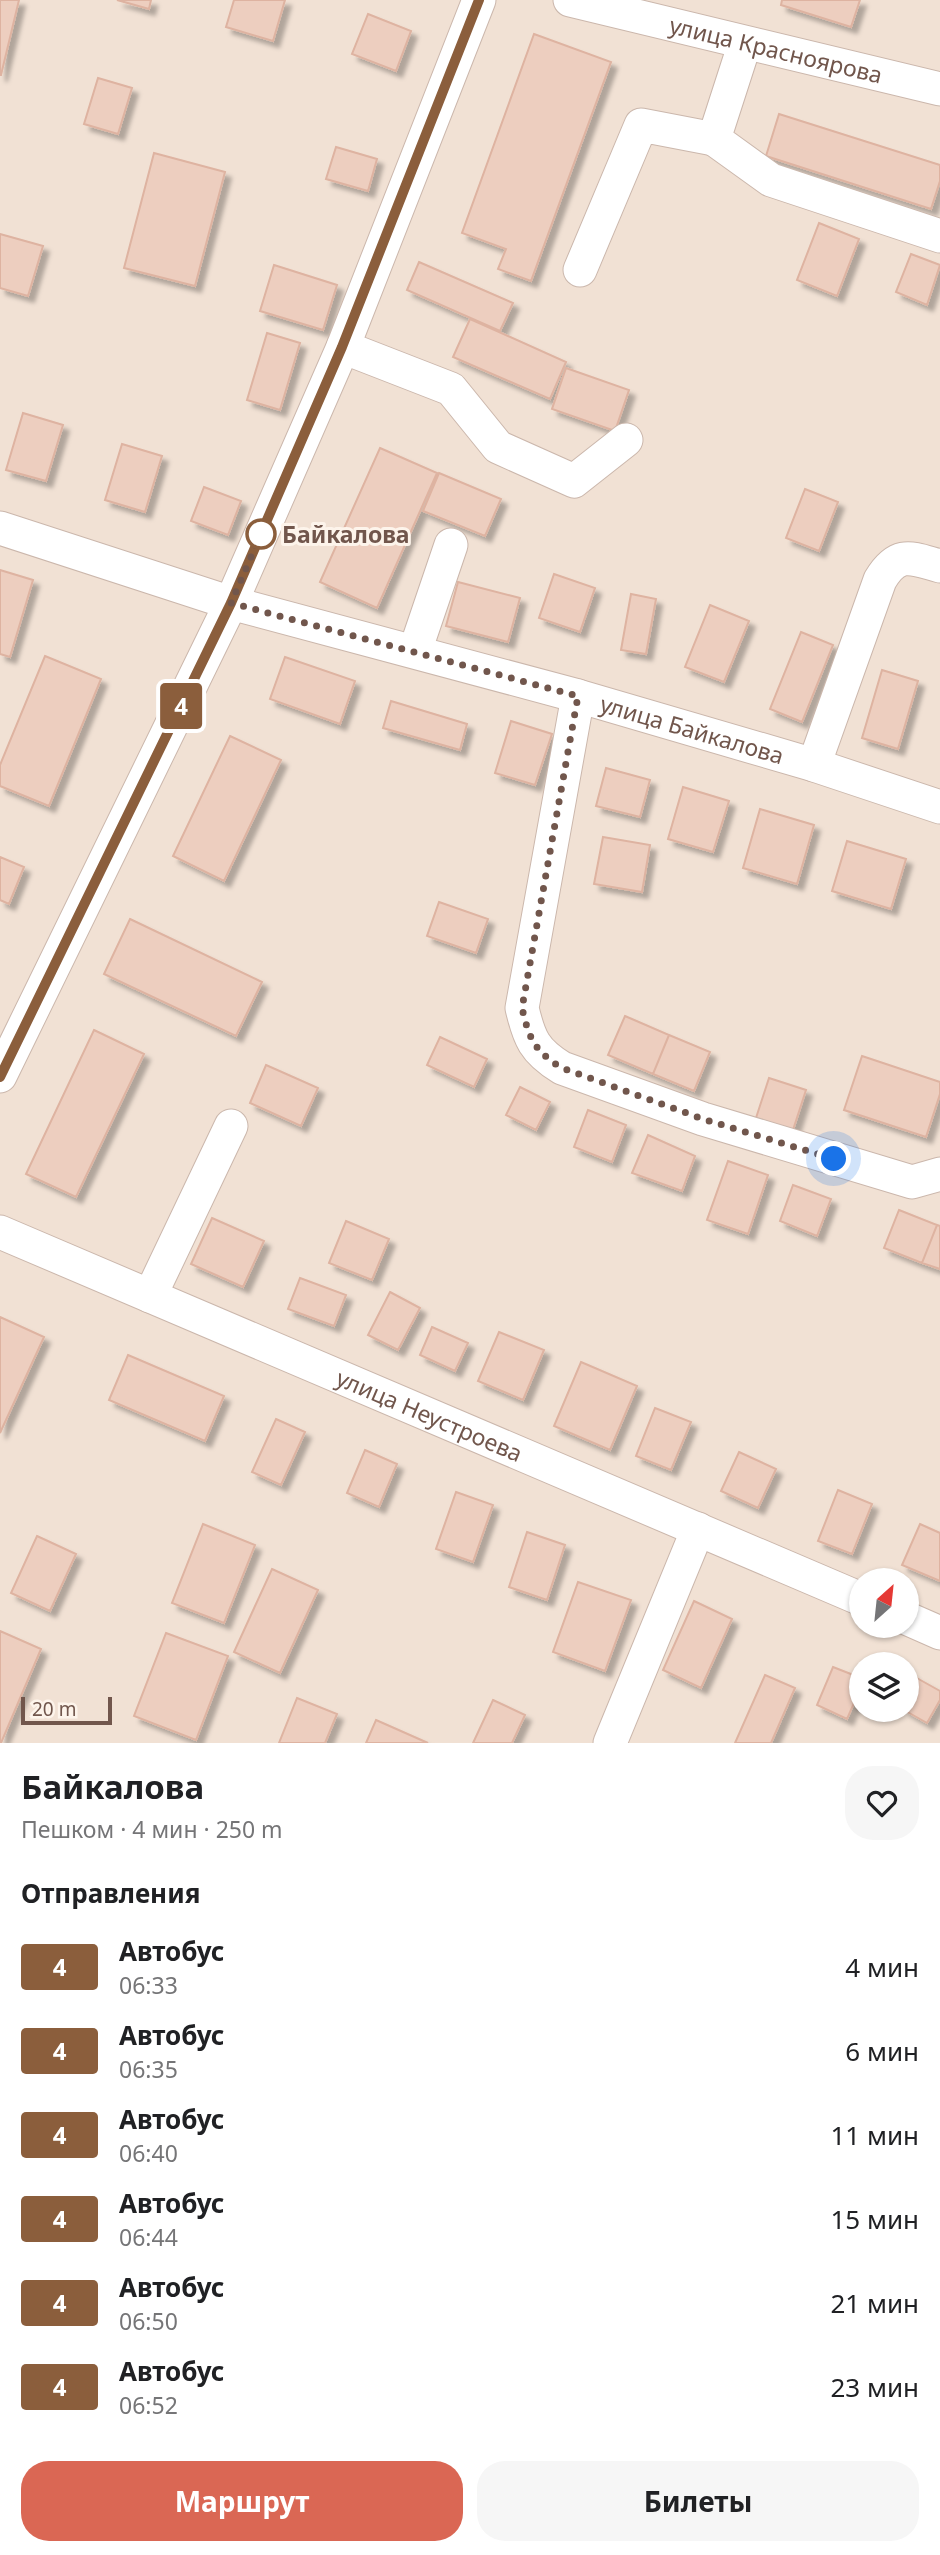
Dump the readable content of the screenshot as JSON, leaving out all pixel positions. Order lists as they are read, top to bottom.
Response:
{
  "streets": {
    "street": ["улица Красноярова", "улица Байкалова", "улица Неустроева"]
  },
  "places": ["Байкалова"],
  "lines": ["bus line 4"],
  "scale_bar": "20 m",
  "north": "top right",
  "page": {
    "on_map": "4",
    "scale": "20 m",
    "heading": [
      ["Байкалова", "Пешком · 4 мин · 250 m"],
      "Отправления"
    ],
    "list": [
      {
        "mark": "4",
        "name": "Автобус",
        "note": "06:33",
        "value": "4 мин"
      },
      {
        "mark": "4",
        "name": "Автобус",
        "note": "06:35",
        "value": "6 мин"
      },
      {
        "mark": "4",
        "name": "Автобус",
        "note": "06:40",
        "value": "11 мин"
      },
      {
        "mark": "4",
        "name": "Автобус",
        "note": "06:44",
        "value": "15 мин"
      },
      {
        "mark": "4",
        "name": "Автобус",
        "note": "06:50",
        "value": "21 мин"
      },
      {
        "mark": "4",
        "name": "Автобус",
        "note": "06:52",
        "value": "23 мин"
      }
    ],
    "buttons": ["Маршрут", "Билеты"]
  }
}
